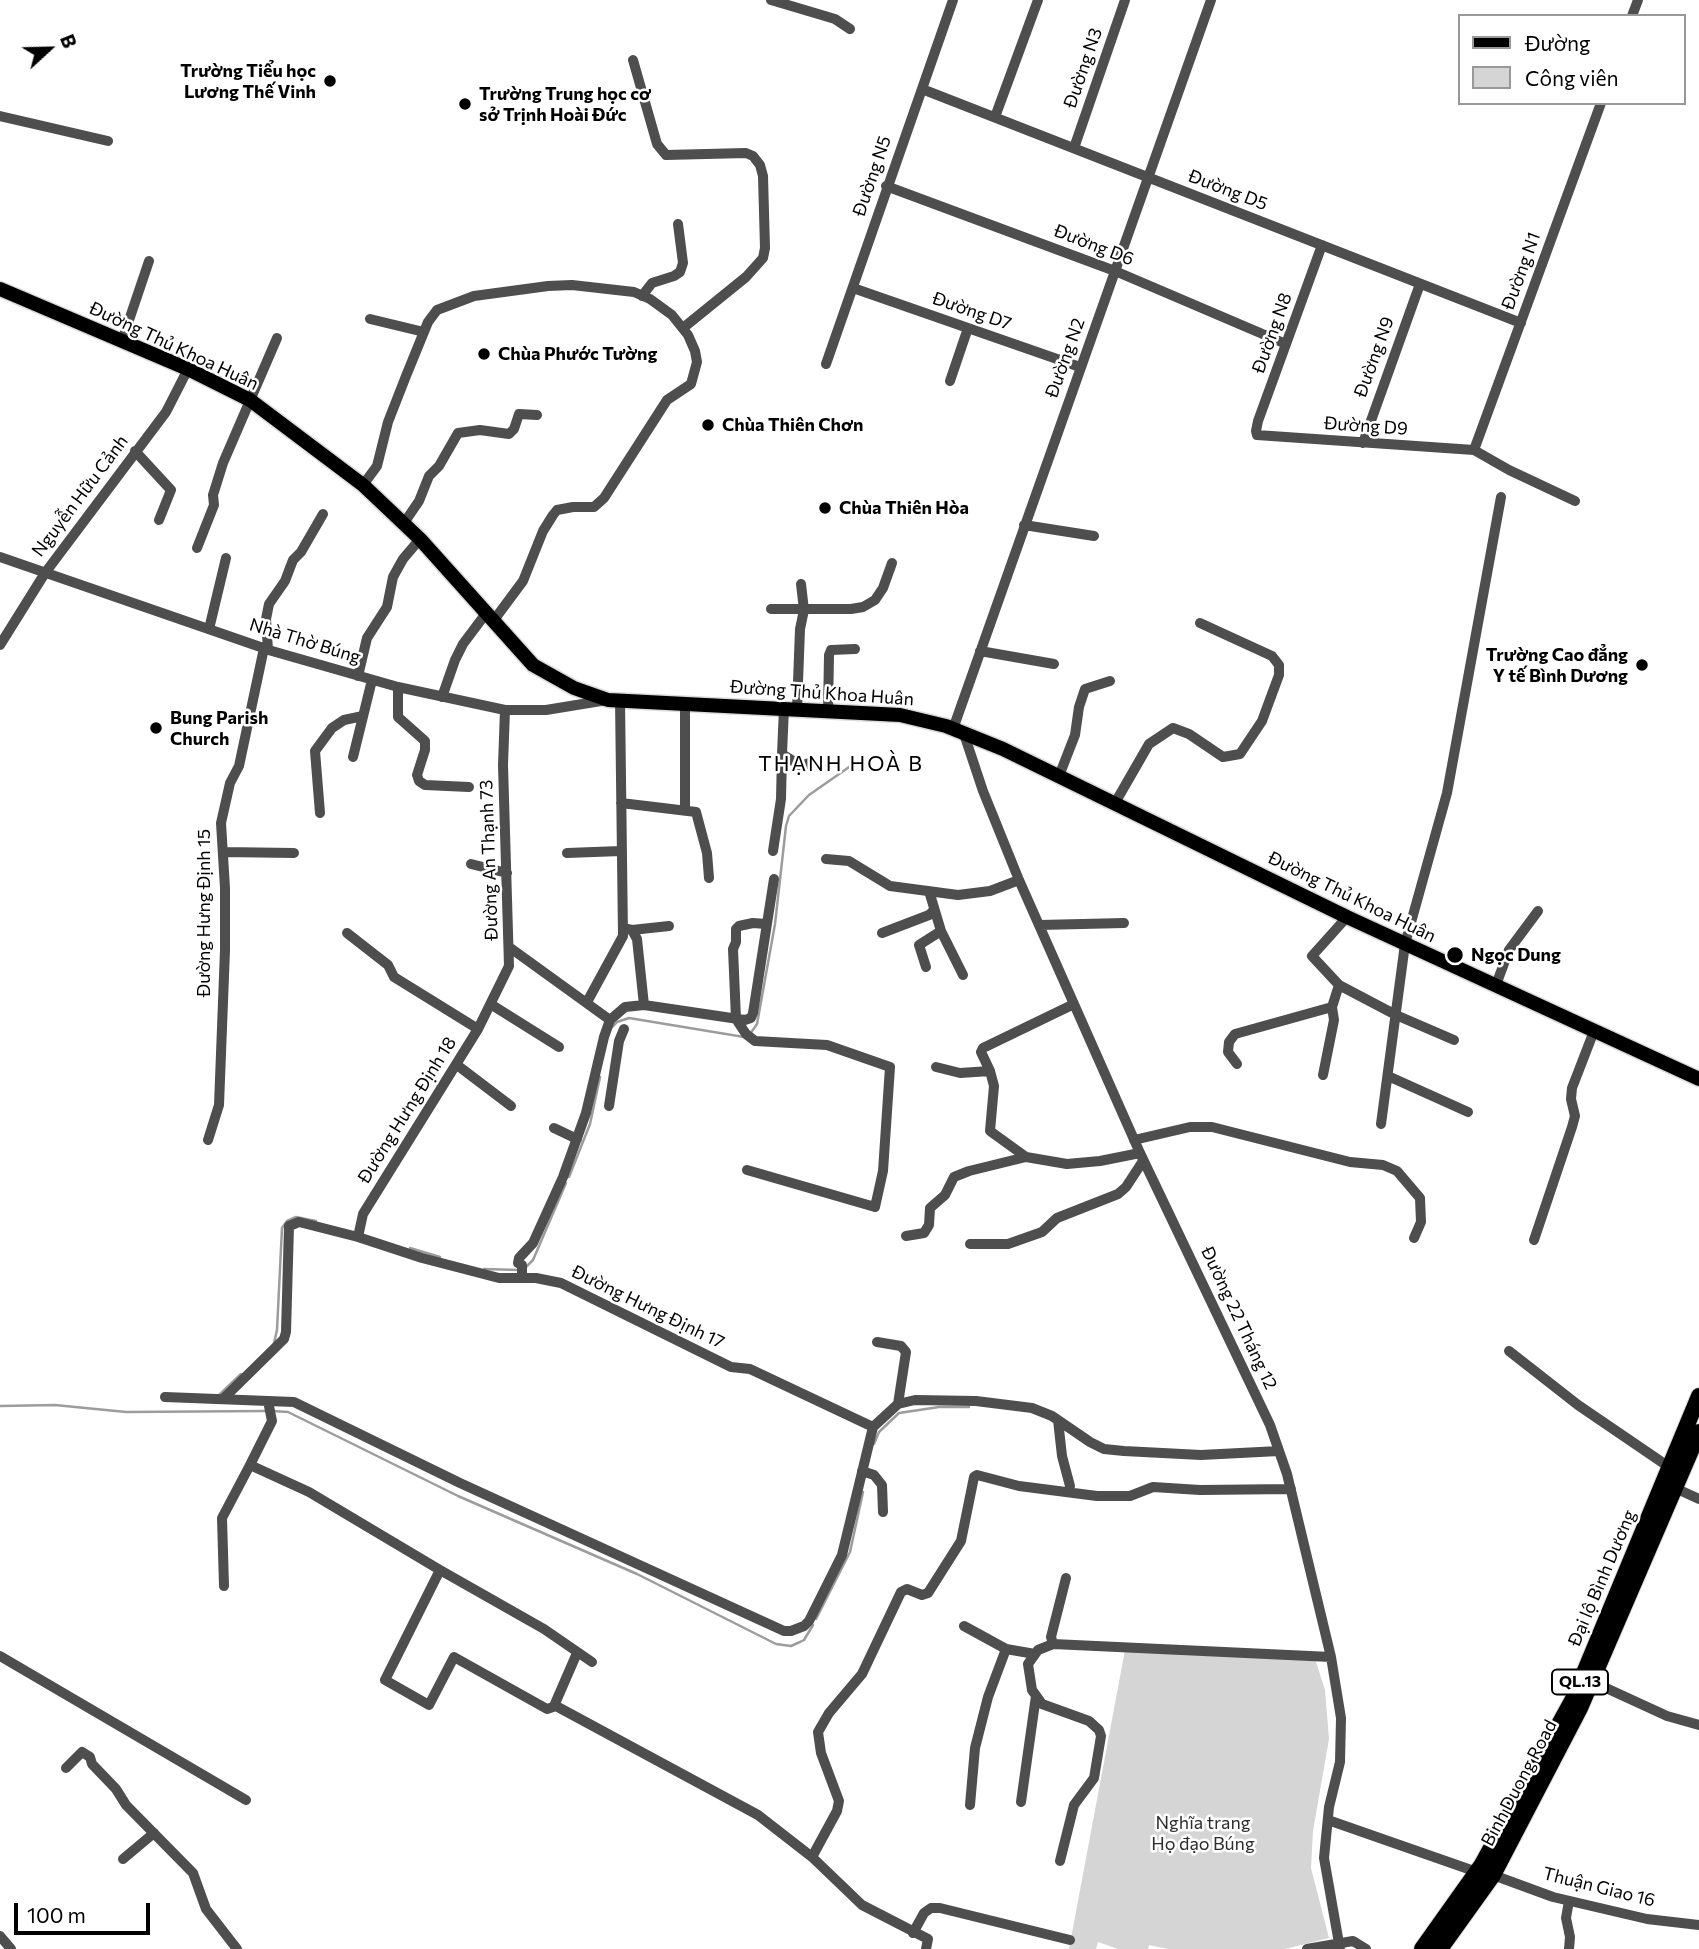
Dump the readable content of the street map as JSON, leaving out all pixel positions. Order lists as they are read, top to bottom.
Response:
{
  "streets": {
    "highway": ["Đại lộ Bình Dương", "QL.13", "Binh Duong Road"],
    "main road": ["Đường Thủ Khoa Huân"],
    "street": [
      "Đường N3",
      "Đường N5",
      "Đường D5",
      "Đường D6",
      "Đường N1",
      "Đường D7",
      "Đường N8",
      "Đường N9",
      "Đường N2",
      "Đường D9",
      "Nguyễn Hữu Cảnh",
      "Nhà Thờ Búng",
      "Đường An Thạnh 73",
      "Đường Hưng Định 15",
      "Đường Hưng Định 18",
      "Đường Hưng Định 17",
      "Đường 22 Tháng 12",
      "Thuận Giao 16"
    ]
  },
  "crossings": [
    ["Đường N3", "Đường D5"],
    ["Đường N5", "Đường D5"],
    ["Đường N5", "Đường D6"],
    ["Đường N5", "Đường D7"],
    ["Đường D5", "Đường N1"],
    ["Đường D5", "Đường N8"],
    ["Đường D5", "Đường N9"],
    ["Đường D5", "Đường N2"],
    ["Đường D6", "Đường N8"],
    ["Đường D6", "Đường N2"],
    ["Đường N1", "Đường D9"],
    ["Đường D7", "Đường N2"],
    ["Đường N8", "Đường D9"],
    ["Đường Thủ Khoa Huân", "Đường N2"],
    ["Đường Thủ Khoa Huân", "Nguyễn Hữu Cảnh"],
    ["Đường Thủ Khoa Huân", "Nhà Thờ Búng"],
    ["Đường Thủ Khoa Huân", "Đường 22 Tháng 12"],
    ["Đường N9", "Đường D9"],
    ["Đường N2", "Đường 22 Tháng 12"],
    ["Nguyễn Hữu Cảnh", "Nhà Thờ Búng"],
    ["Nhà Thờ Búng", "Đường An Thạnh 73"],
    ["Nhà Thờ Búng", "Đường Hưng Định 15"],
    ["Đường An Thạnh 73", "Đường Hưng Định 18"],
    ["Đường Hưng Định 18", "Đường Hưng Định 17"],
    ["Đường 22 Tháng 12", "Thuận Giao 16"],
    ["Đại lộ Bình Dương", "Binh Duong Road"],
    ["Đại lộ Bình Dương", "Thuận Giao 16"],
    ["Binh Duong Road", "Thuận Giao 16"]
  ],
  "districts": ["THẠNH HOÀ B"],
  "parks": ["Nghĩa trang Họ đạo Búng"],
  "places": [
    "Trường Tiểu học Lương Thế Vinh",
    "Trường Trung học cơ sở Trịnh Hoài Đức",
    "Chùa Phước Tường",
    "Chùa Thiên Chơn",
    "Chùa Thiên Hòa",
    "Trường Cao đẳng Y tế Bình Dương",
    "Bung Parish Church",
    "Ngọc Dung"
  ],
  "legend": ["Đường", "Công viên"],
  "scale_bar": "100 m",
  "north": "right"
}
